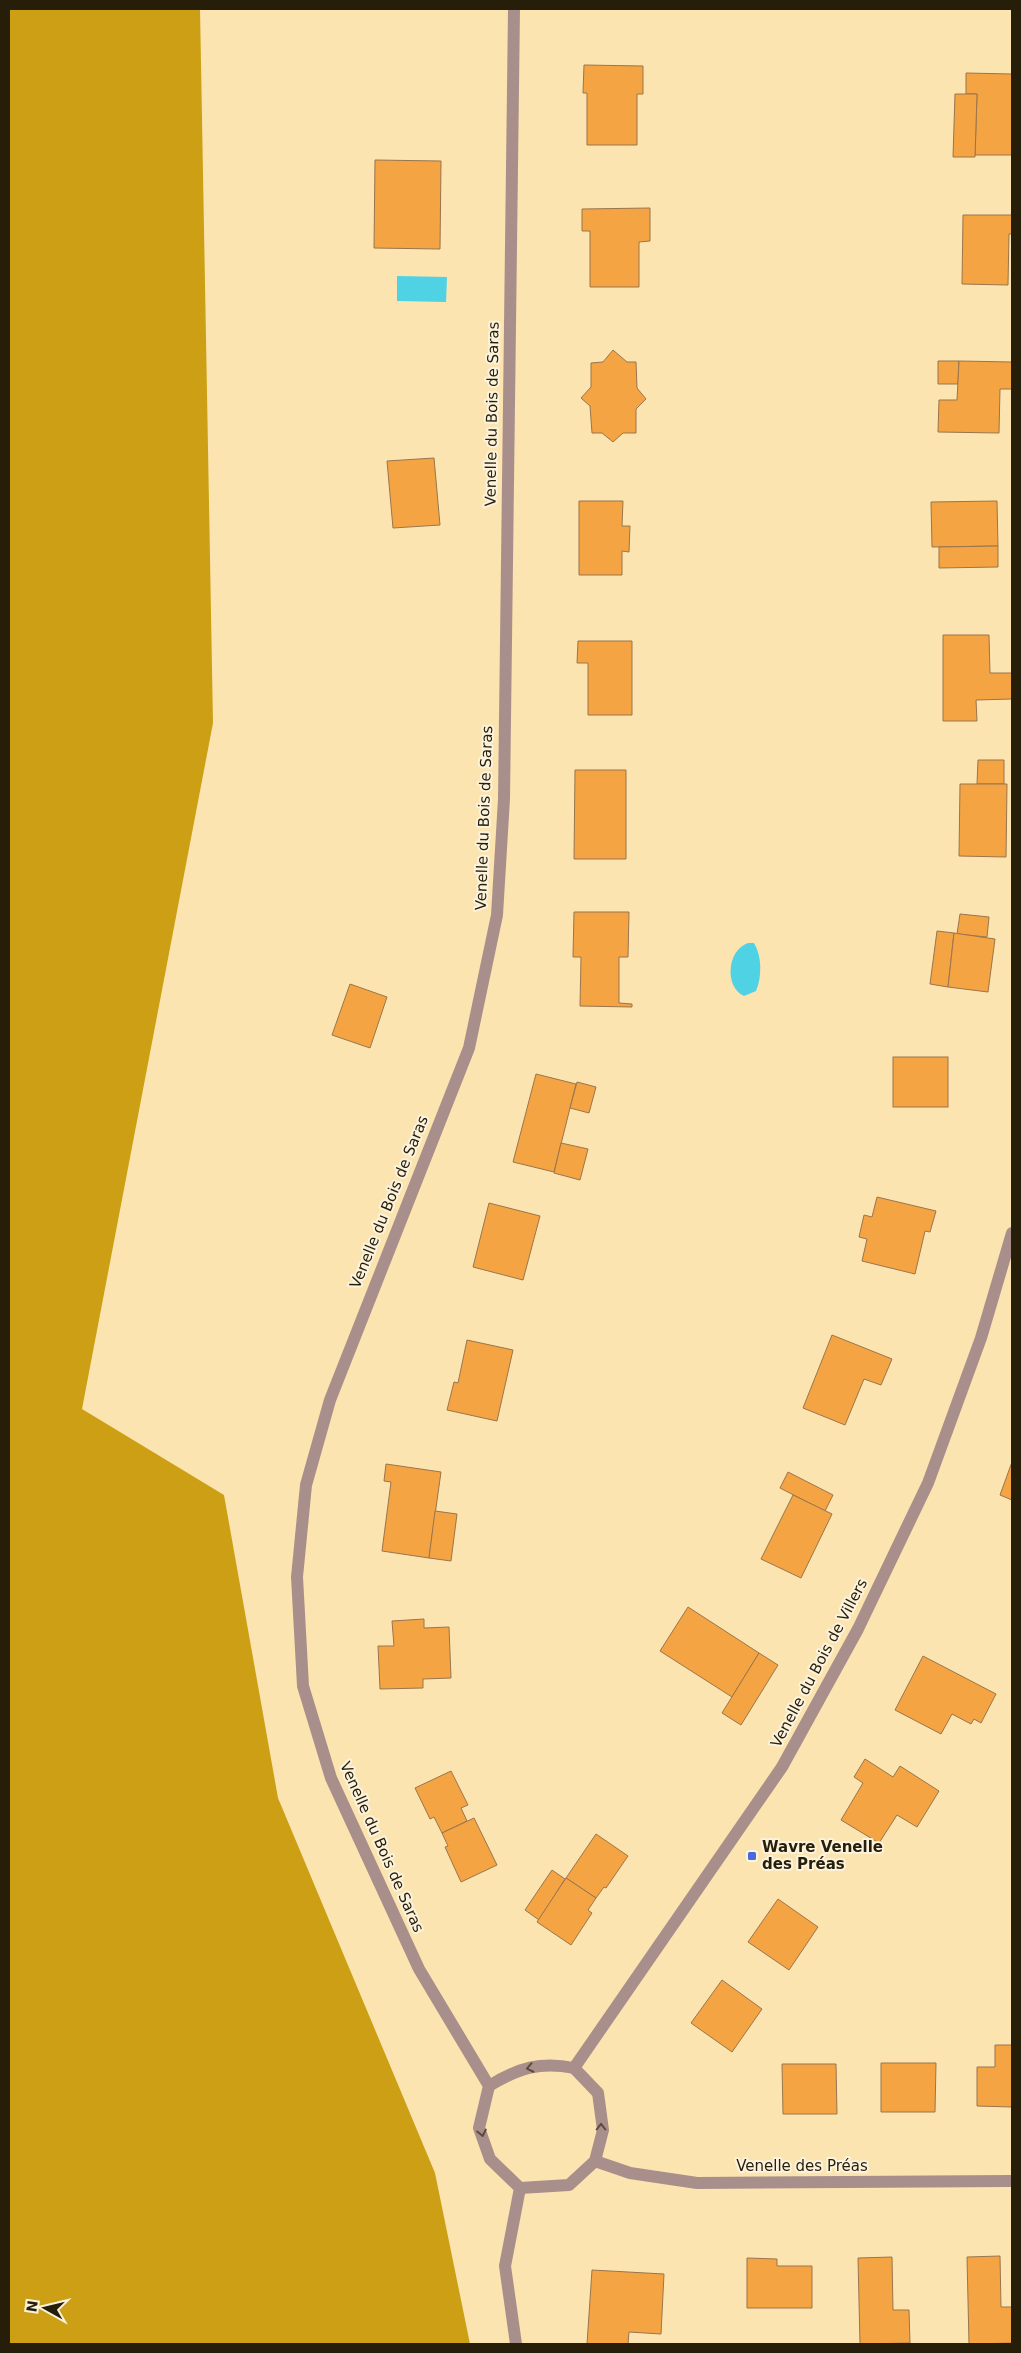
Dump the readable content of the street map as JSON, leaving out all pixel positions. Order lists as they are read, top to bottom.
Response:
{
  "streets": {
    "street": ["Venelle du Bois de Saras", "Venelle du Bois de Villers", "Venelle des Préas"]
  },
  "crossings": [
    ["Venelle du Bois de Saras", "Venelle du Bois de Villers"],
    ["Venelle du Bois de Saras", "Venelle des Préas"],
    ["Venelle du Bois de Villers", "Venelle des Préas"]
  ],
  "places": {
    "transit": ["Wavre Venelle des Préas"]
  },
  "north": "left"
}
